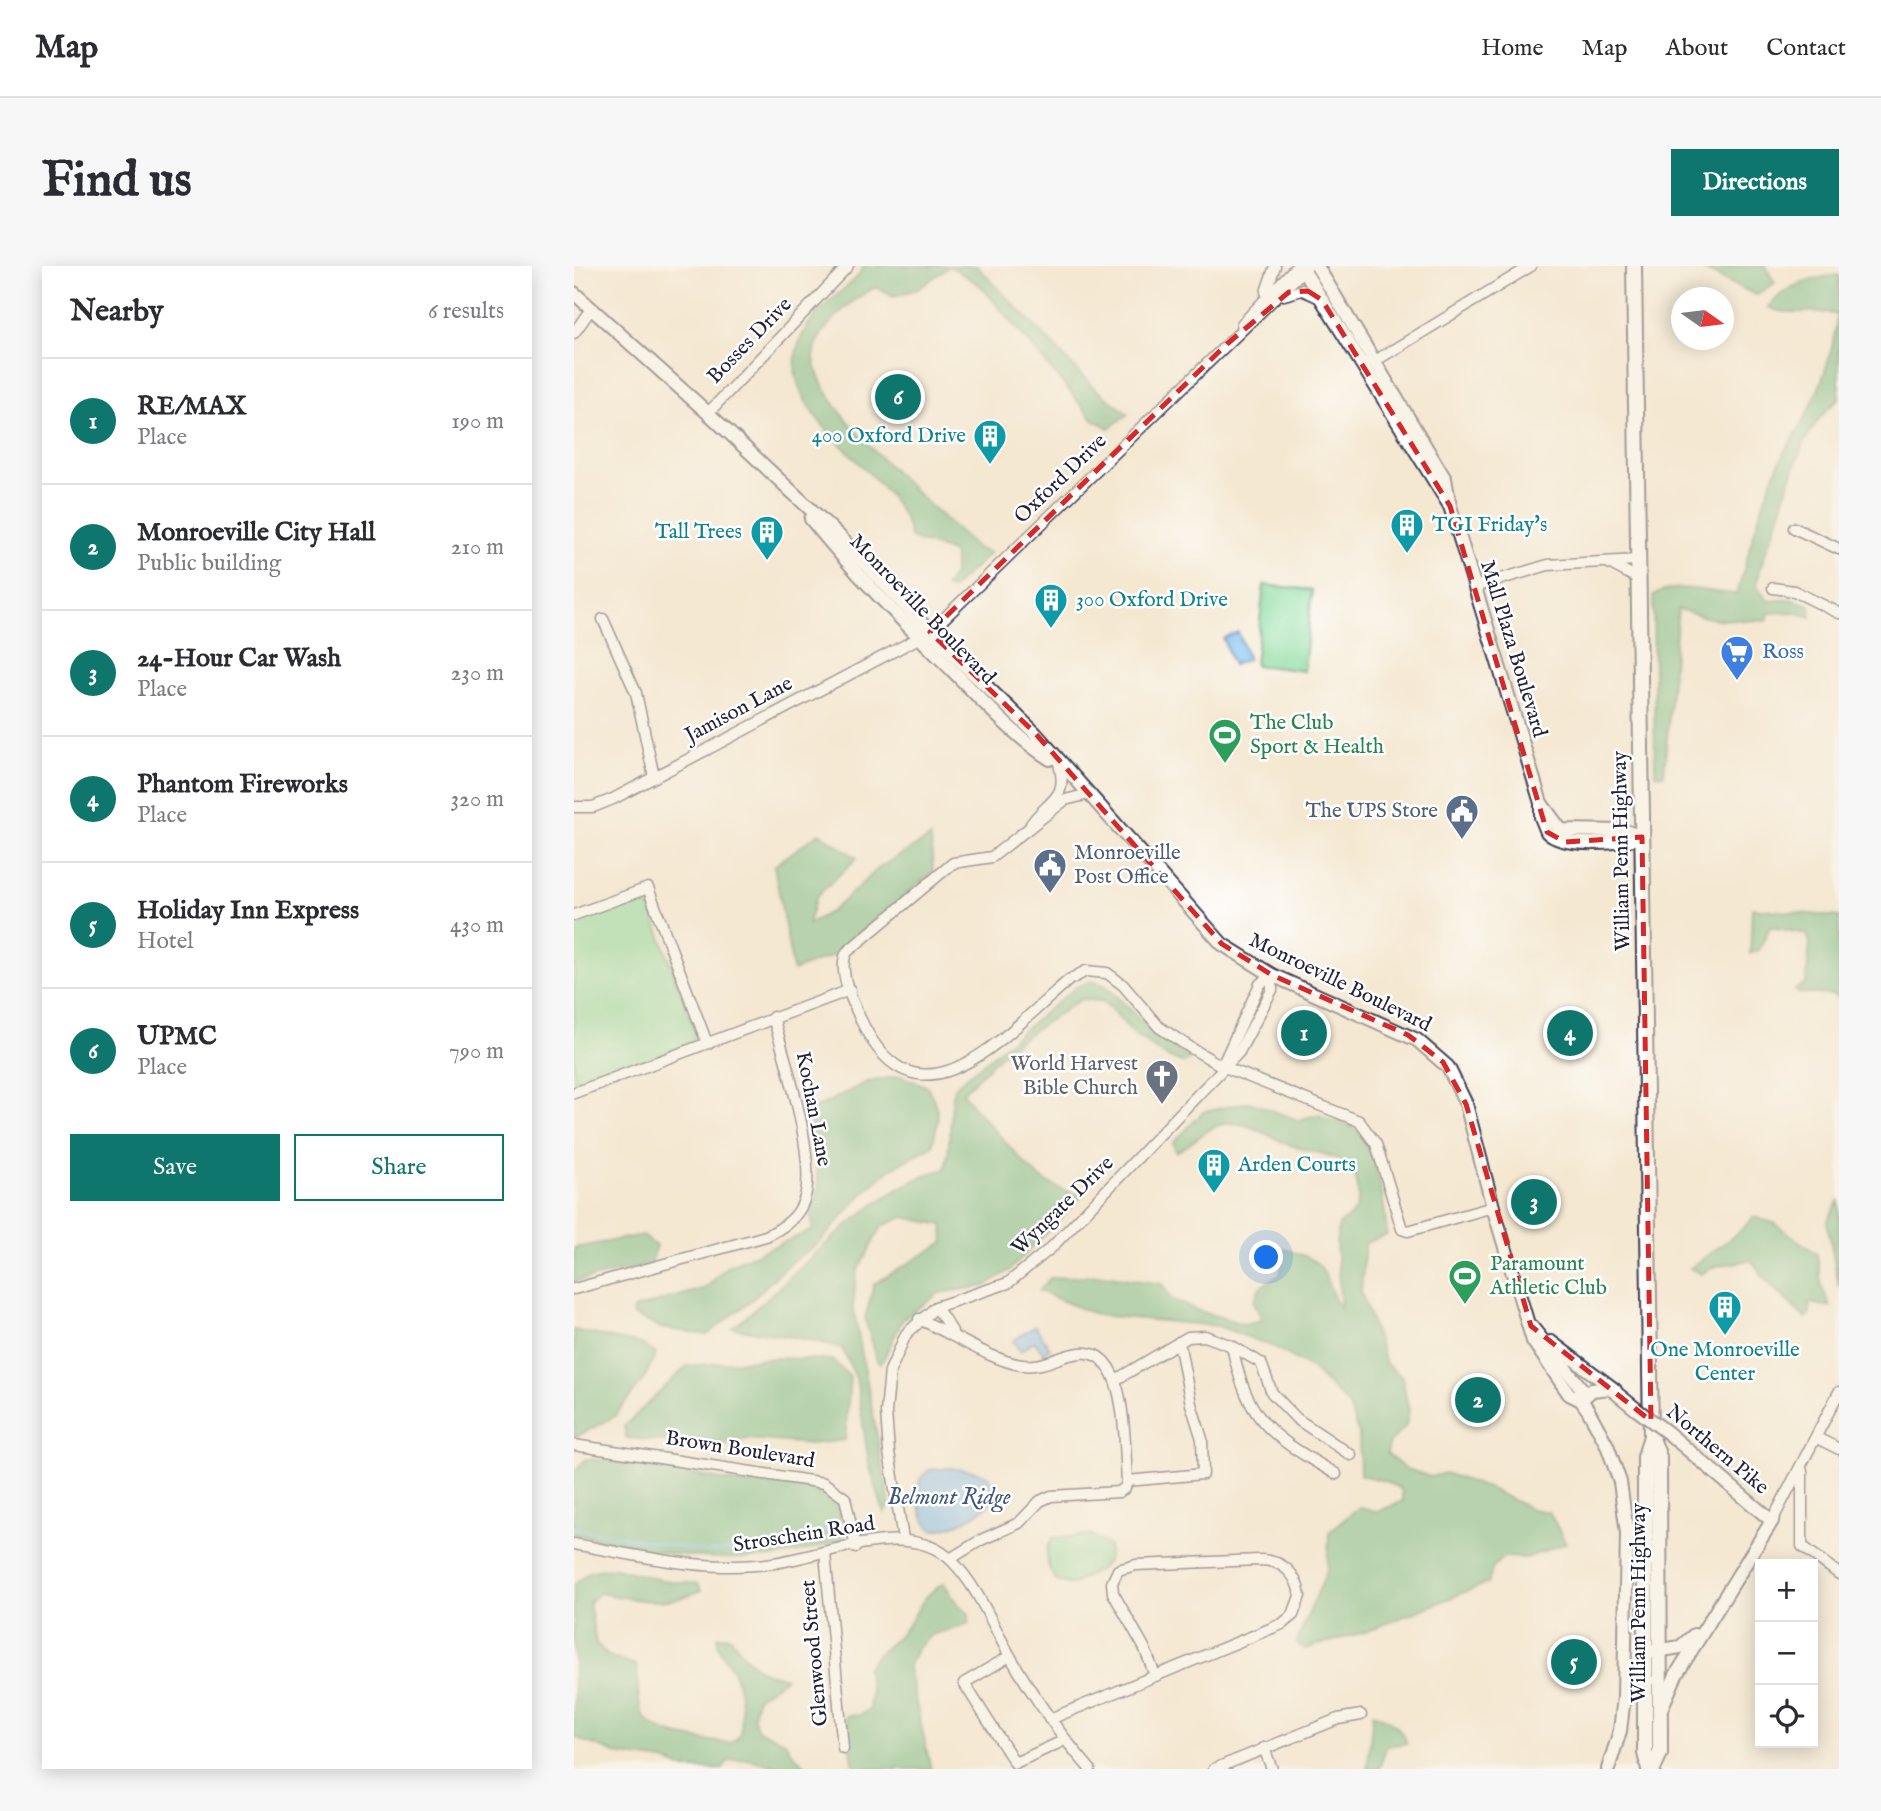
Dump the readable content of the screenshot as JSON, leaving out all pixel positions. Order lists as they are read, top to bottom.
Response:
{
  "streets": {
    "highway": ["William Penn Highway"],
    "main road": ["Monroeville Boulevard", "Mall Plaza Boulevard", "Northern Pike"],
    "street": [
      "Bosses Drive",
      "Oxford Drive",
      "Jamison Lane",
      "Kochan Lane",
      "Wyngate Drive",
      "Brown Boulevard",
      "Stroschein Road",
      "Glenwood Street"
    ]
  },
  "crossings": [
    ["Bosses Drive", "Monroeville Boulevard"],
    ["Oxford Drive", "Monroeville Boulevard"],
    ["Oxford Drive", "Mall Plaza Boulevard"],
    ["Oxford Drive", "Jamison Lane"],
    ["Monroeville Boulevard", "Jamison Lane"],
    ["Monroeville Boulevard", "Wyngate Drive"],
    ["Monroeville Boulevard", "Northern Pike"],
    ["Mall Plaza Boulevard", "William Penn Highway"],
    ["William Penn Highway", "Northern Pike"],
    ["Wyngate Drive", "Stroschein Road"],
    ["Brown Boulevard", "Stroschein Road"],
    ["Stroschein Road", "Glenwood Street"]
  ],
  "water": ["Belmont Ridge"],
  "places": {
    "building": [
      "400 Oxford Drive",
      "TGI Friday's",
      "Tall Trees",
      "300 Oxford Drive",
      "Arden Courts",
      "One Monroeville Center"
    ],
    "supermarket": ["Ross"],
    "sports": ["The Club Sport & Health", "Paramount Athletic Club"],
    "public building": ["The UPS Store", "Monroeville Post Office"],
    "church": ["World Harvest Bible Church"]
  },
  "north": "right",
  "page": {
    "header": "Map",
    "nav": [
      "Home",
      "Map",
      "About",
      "Contact"
    ],
    "buttons": [
      "Directions",
      ["Save", "Share"]
    ],
    "title": "Find us",
    "heading": ["Nearby", "6 results"],
    "list": [
      {
        "mark": "1",
        "name": "RE/MAX",
        "note": "Place",
        "value": "190 m"
      },
      {
        "mark": "2",
        "name": "Monroeville City Hall",
        "note": "Public building",
        "value": "210 m"
      },
      {
        "mark": "3",
        "name": "24-Hour Car Wash",
        "note": "Place",
        "value": "230 m"
      },
      {
        "mark": "4",
        "name": "Phantom Fireworks",
        "note": "Place",
        "value": "320 m"
      },
      {
        "mark": "5",
        "name": "Holiday Inn Express",
        "note": "Hotel",
        "value": "430 m"
      },
      {
        "mark": "6",
        "name": "UPMC",
        "note": "Place",
        "value": "790 m"
      }
    ],
    "pins": [
      "6",
      "1",
      "4",
      "3",
      "2",
      "5"
    ],
    "map_buttons": ["+", "−"]
  }
}
